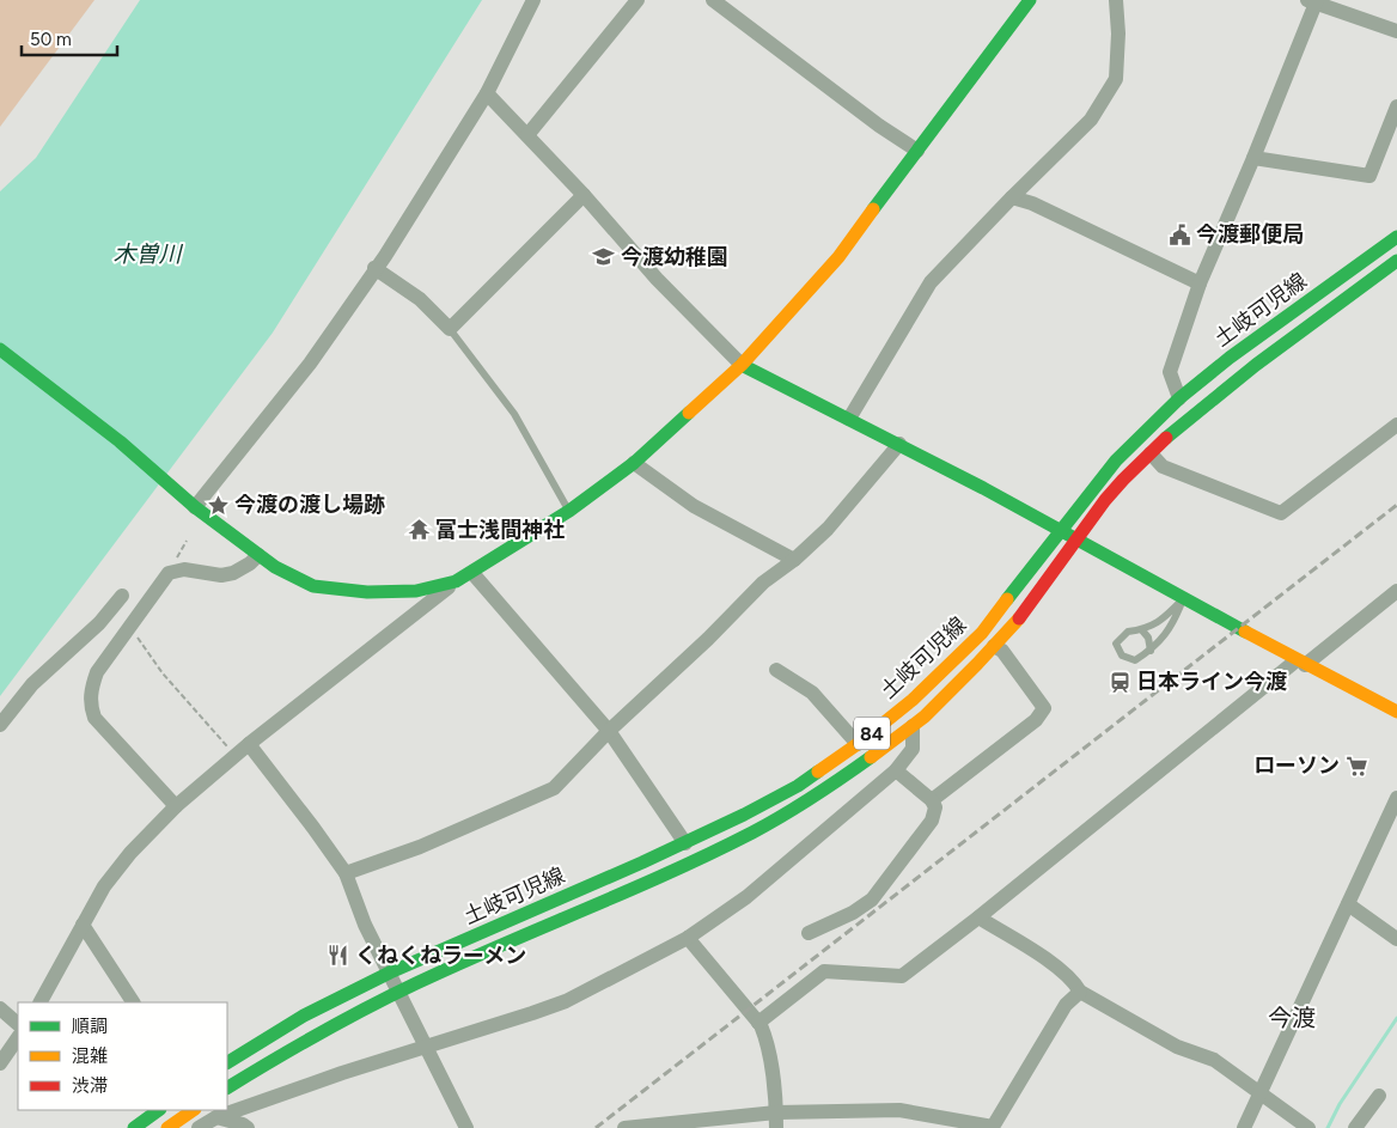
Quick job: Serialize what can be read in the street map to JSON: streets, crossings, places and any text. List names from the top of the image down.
{
  "streets": {
    "main road": ["土岐可児線", "84"]
  },
  "districts": ["今渡"],
  "water": ["木曽川"],
  "places": {
    "public building": ["今渡郵便局"],
    "school or university": ["今渡幼稚園"],
    "place": ["今渡の渡し場跡"],
    "temple": ["富士浅間神社"],
    "station": ["日本ライン今渡"],
    "supermarket": ["ローソン"],
    "restaurant": ["くねくねラーメン"]
  },
  "legend": ["順調", "混雑", "渋滞"],
  "scale_bar": "50 m"
}
